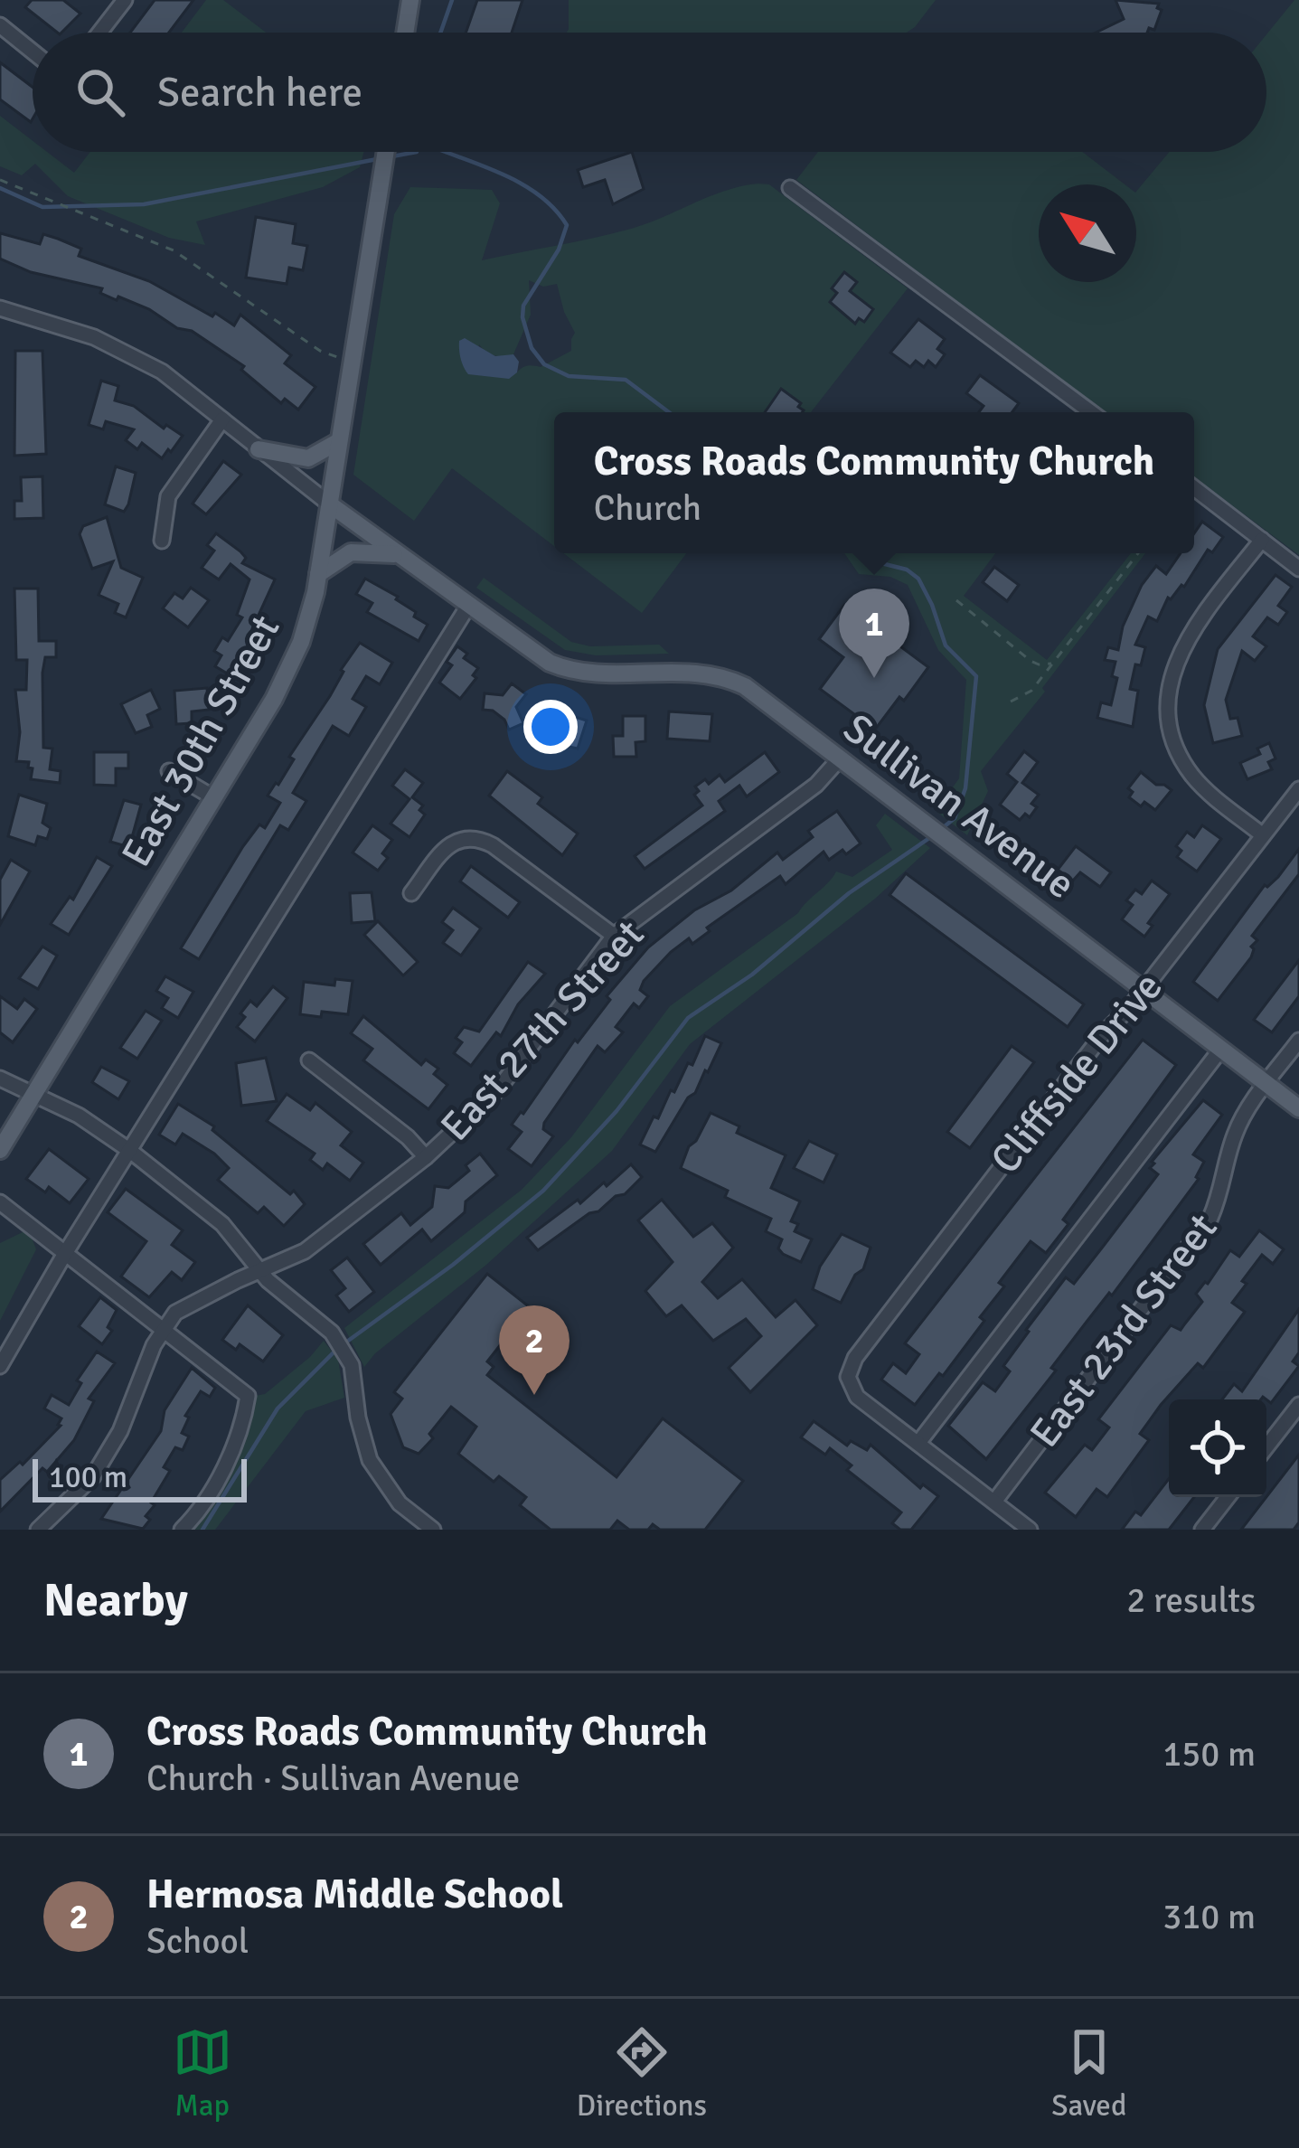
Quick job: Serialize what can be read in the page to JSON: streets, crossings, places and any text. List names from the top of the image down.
{
  "streets": {
    "main road": ["East 30th Street", "Sullivan Avenue"],
    "street": ["East 27th Street", "Cliffside Drive", "East 23rd Street"]
  },
  "crossings": [
    ["East 30th Street", "Sullivan Avenue"],
    ["Sullivan Avenue", "East 27th Street"],
    ["Sullivan Avenue", "Cliffside Drive"],
    ["Sullivan Avenue", "East 23rd Street"]
  ],
  "scale_bar": "100 m",
  "north": "top left",
  "page": {
    "search": "Search here",
    "popup": ["Cross Roads Community Church", "Church"],
    "pins": ["1", "2"],
    "scale": "100 m",
    "heading": ["Nearby", "2 results"],
    "list": [
      {
        "mark": "1",
        "name": "Cross Roads Community Church",
        "note": "Church · Sullivan Avenue",
        "value": "150 m"
      },
      {
        "mark": "2",
        "name": "Hermosa Middle School",
        "note": "School",
        "value": "310 m"
      }
    ],
    "nav": ["Map", "Directions", "Saved"]
  }
}
